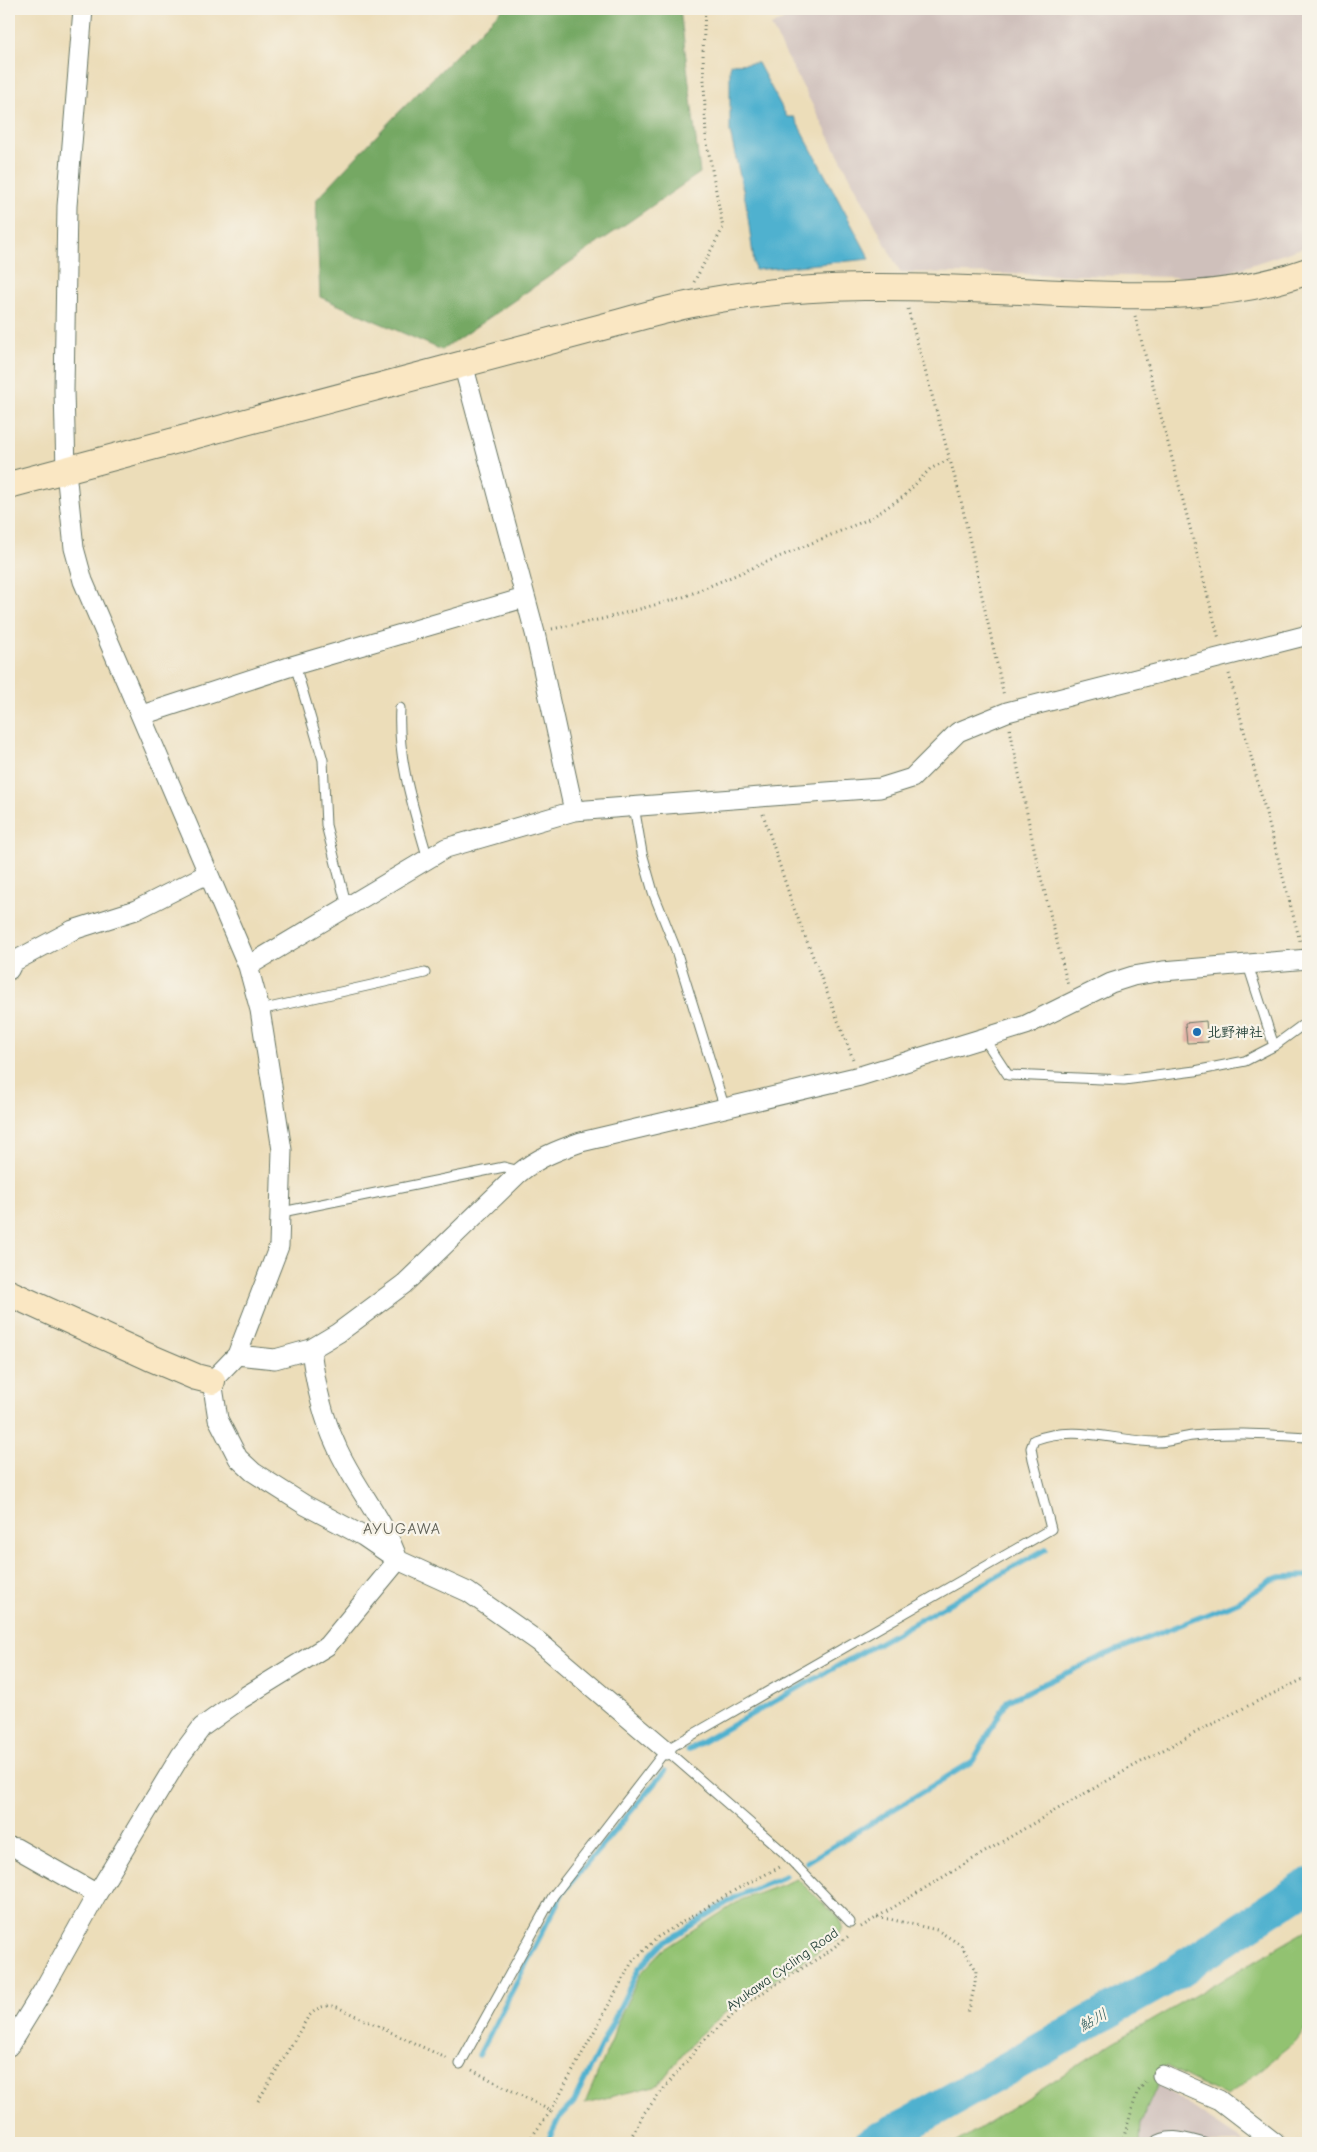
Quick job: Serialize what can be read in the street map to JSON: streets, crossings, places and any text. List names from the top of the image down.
{
  "streets": {
    "path": ["Ayukawa Cycling Road"]
  },
  "districts": ["AYUGAWA"],
  "water": ["鮎川"],
  "places": ["北野神社"]
}
